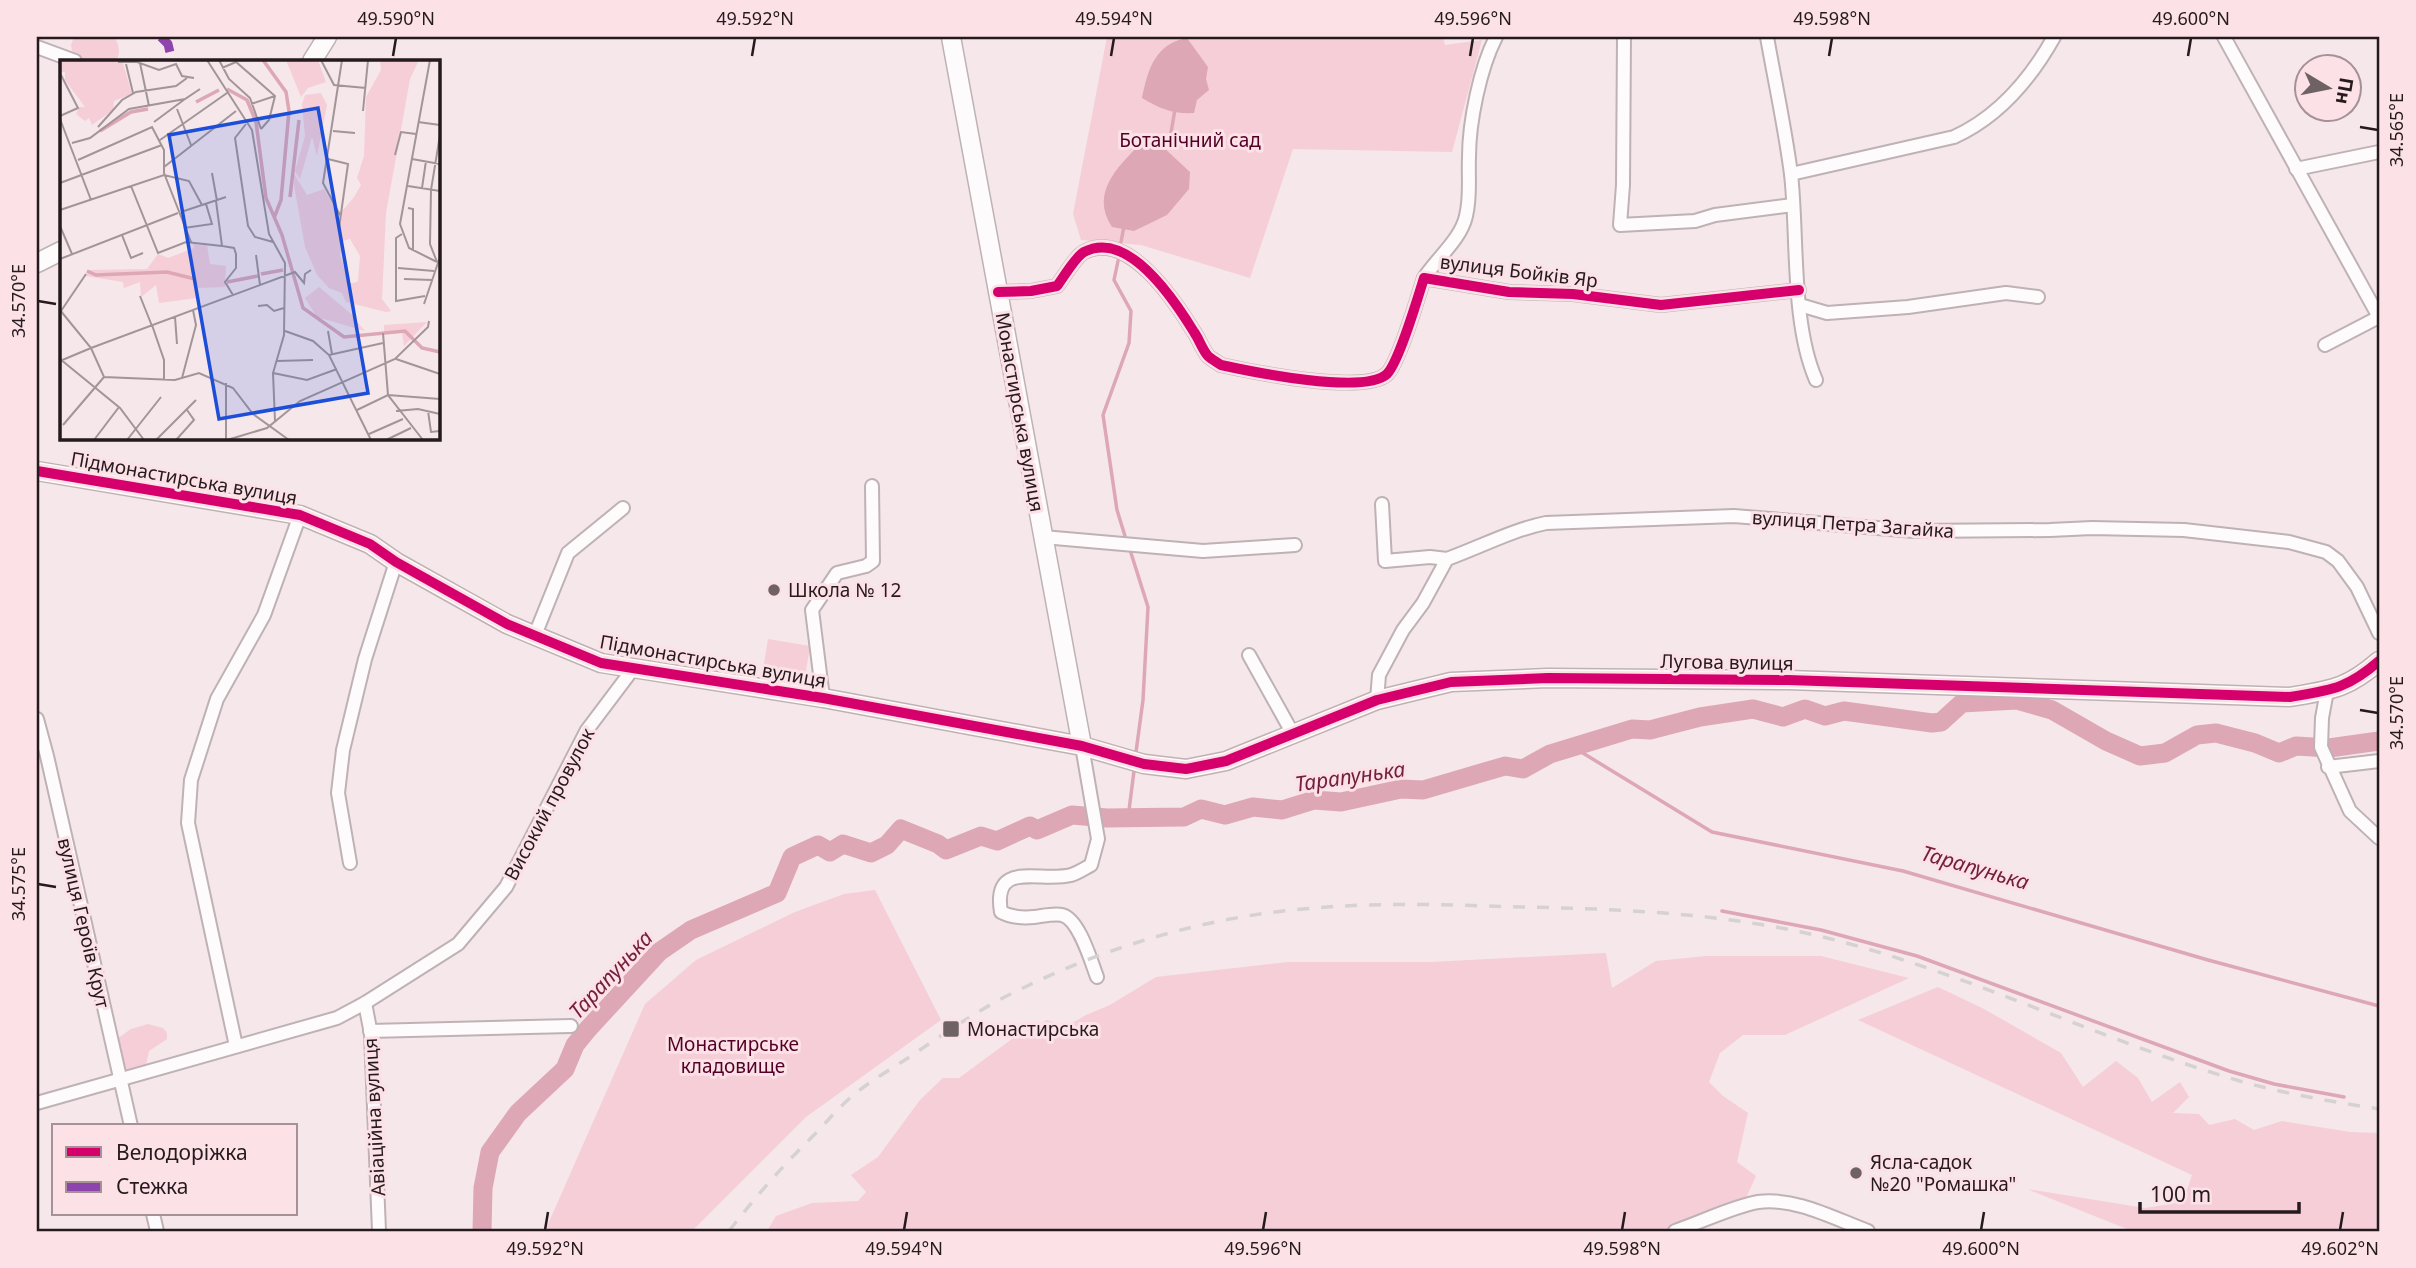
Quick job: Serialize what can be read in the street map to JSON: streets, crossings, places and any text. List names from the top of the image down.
{
  "streets": {
    "street": [
      "вулиця Бойків Яр",
      "Монастирська вулиця",
      "Підмонастирська вулиця",
      "вулиця Петра Загайка",
      "Лугова вулиця",
      "Високий провулок",
      "вулиця Героїв Крут",
      "Авіаційна вулиця"
    ]
  },
  "crossings": [
    ["вулиця Бойків Яр", "Монастирська вулиця"],
    ["Монастирська вулиця", "Підмонастирська вулиця"],
    ["Монастирська вулиця", "Лугова вулиця"],
    ["Підмонастирська вулиця", "Лугова вулиця"],
    ["Підмонастирська вулиця", "Високий провулок"],
    ["Високий провулок", "вулиця Героїв Крут"],
    ["Високий провулок", "Авіаційна вулиця"]
  ],
  "water": ["Тарапунька"],
  "parks": ["Ботанічний сад", "Монастирське кладовище"],
  "places": {
    "other": ["Школа № 12", "Ясла-садок №20 \"Ромашка\""],
    "transit": ["Монастирська"]
  },
  "legend": ["Велодоріжка", "Стежка"],
  "scale_bar": "100 m",
  "north": "right",
  "coordinates": [
    "49.590°N",
    "49.592°N",
    "49.594°N",
    "49.596°N",
    "49.598°N",
    "49.600°N",
    "34.565°E",
    "34.570°E",
    "34.575°E",
    "49.602°N"
  ]
}
